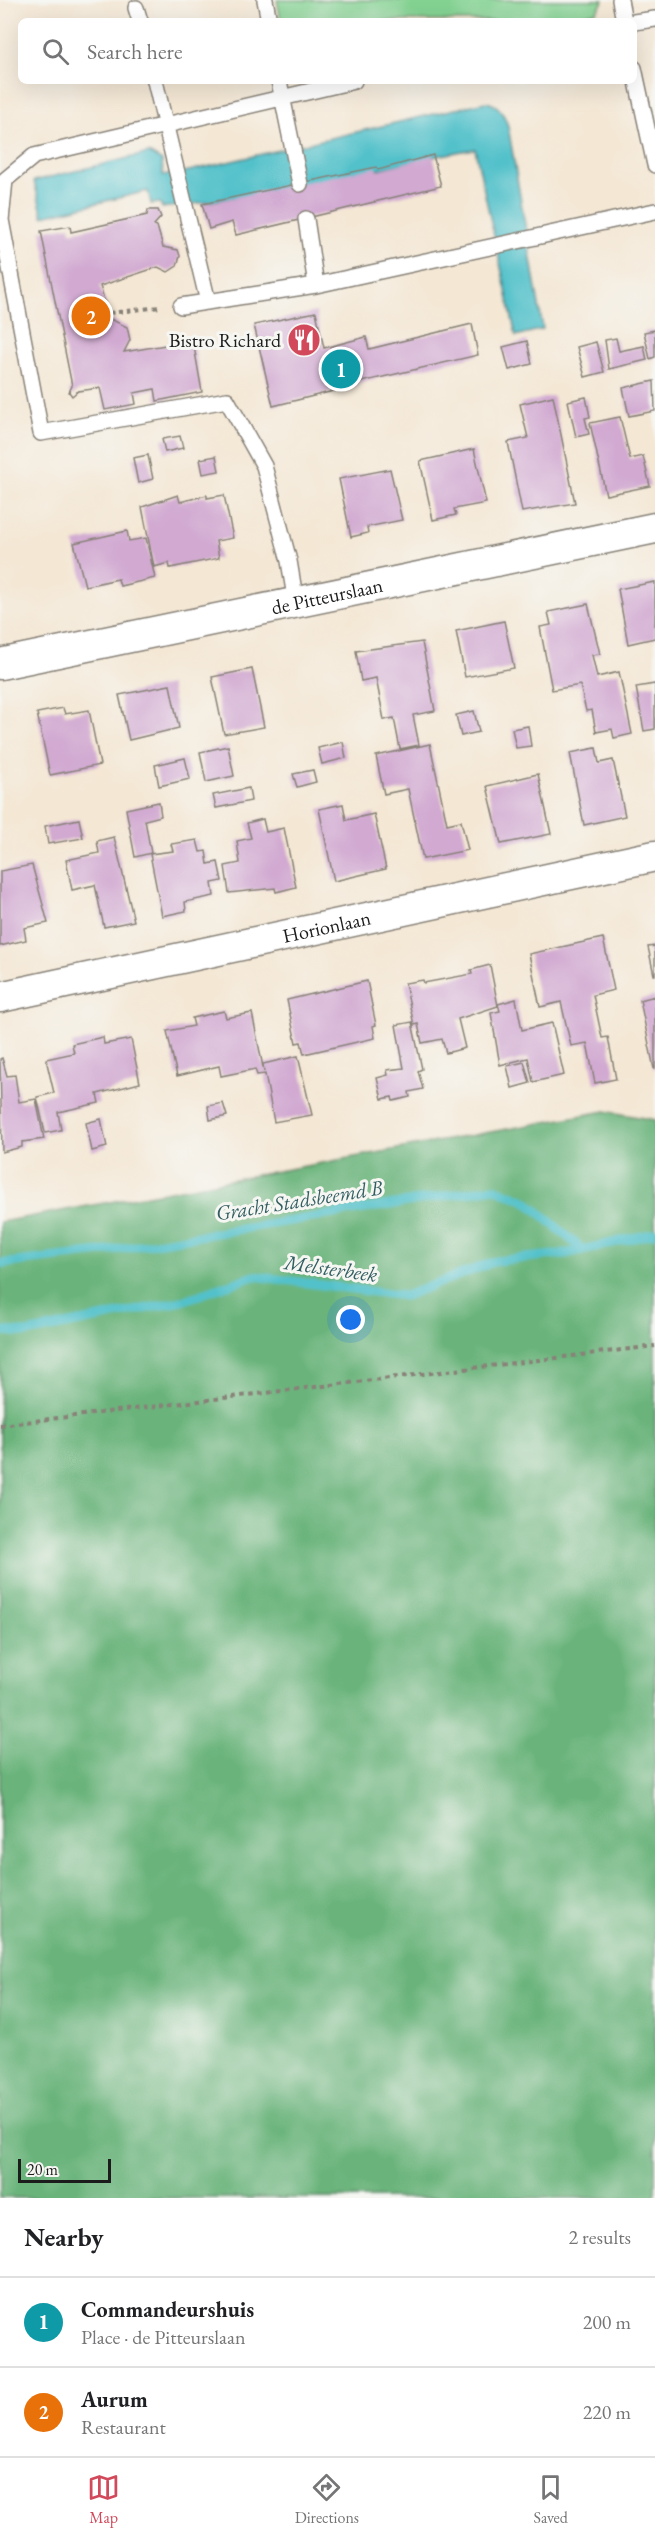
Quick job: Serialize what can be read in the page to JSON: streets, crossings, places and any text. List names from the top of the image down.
{
  "streets": {
    "street": ["de Pitteurslaan", "Horionlaan"]
  },
  "water": ["Gracht Stadsbeemd B", "Melsterbeek"],
  "places": {
    "restaurant": ["Bistro Richard"]
  },
  "scale_bar": "20 m",
  "page": {
    "search": "Search here",
    "pins": ["2", "1"],
    "scale": "20 m",
    "heading": ["Nearby", "2 results"],
    "list": [
      {
        "mark": "1",
        "name": "Commandeurshuis",
        "note": "Place · de Pitteurslaan",
        "value": "200 m"
      },
      {
        "mark": "2",
        "name": "Aurum",
        "note": "Restaurant",
        "value": "220 m"
      }
    ],
    "nav": ["Map", "Directions", "Saved"]
  }
}
